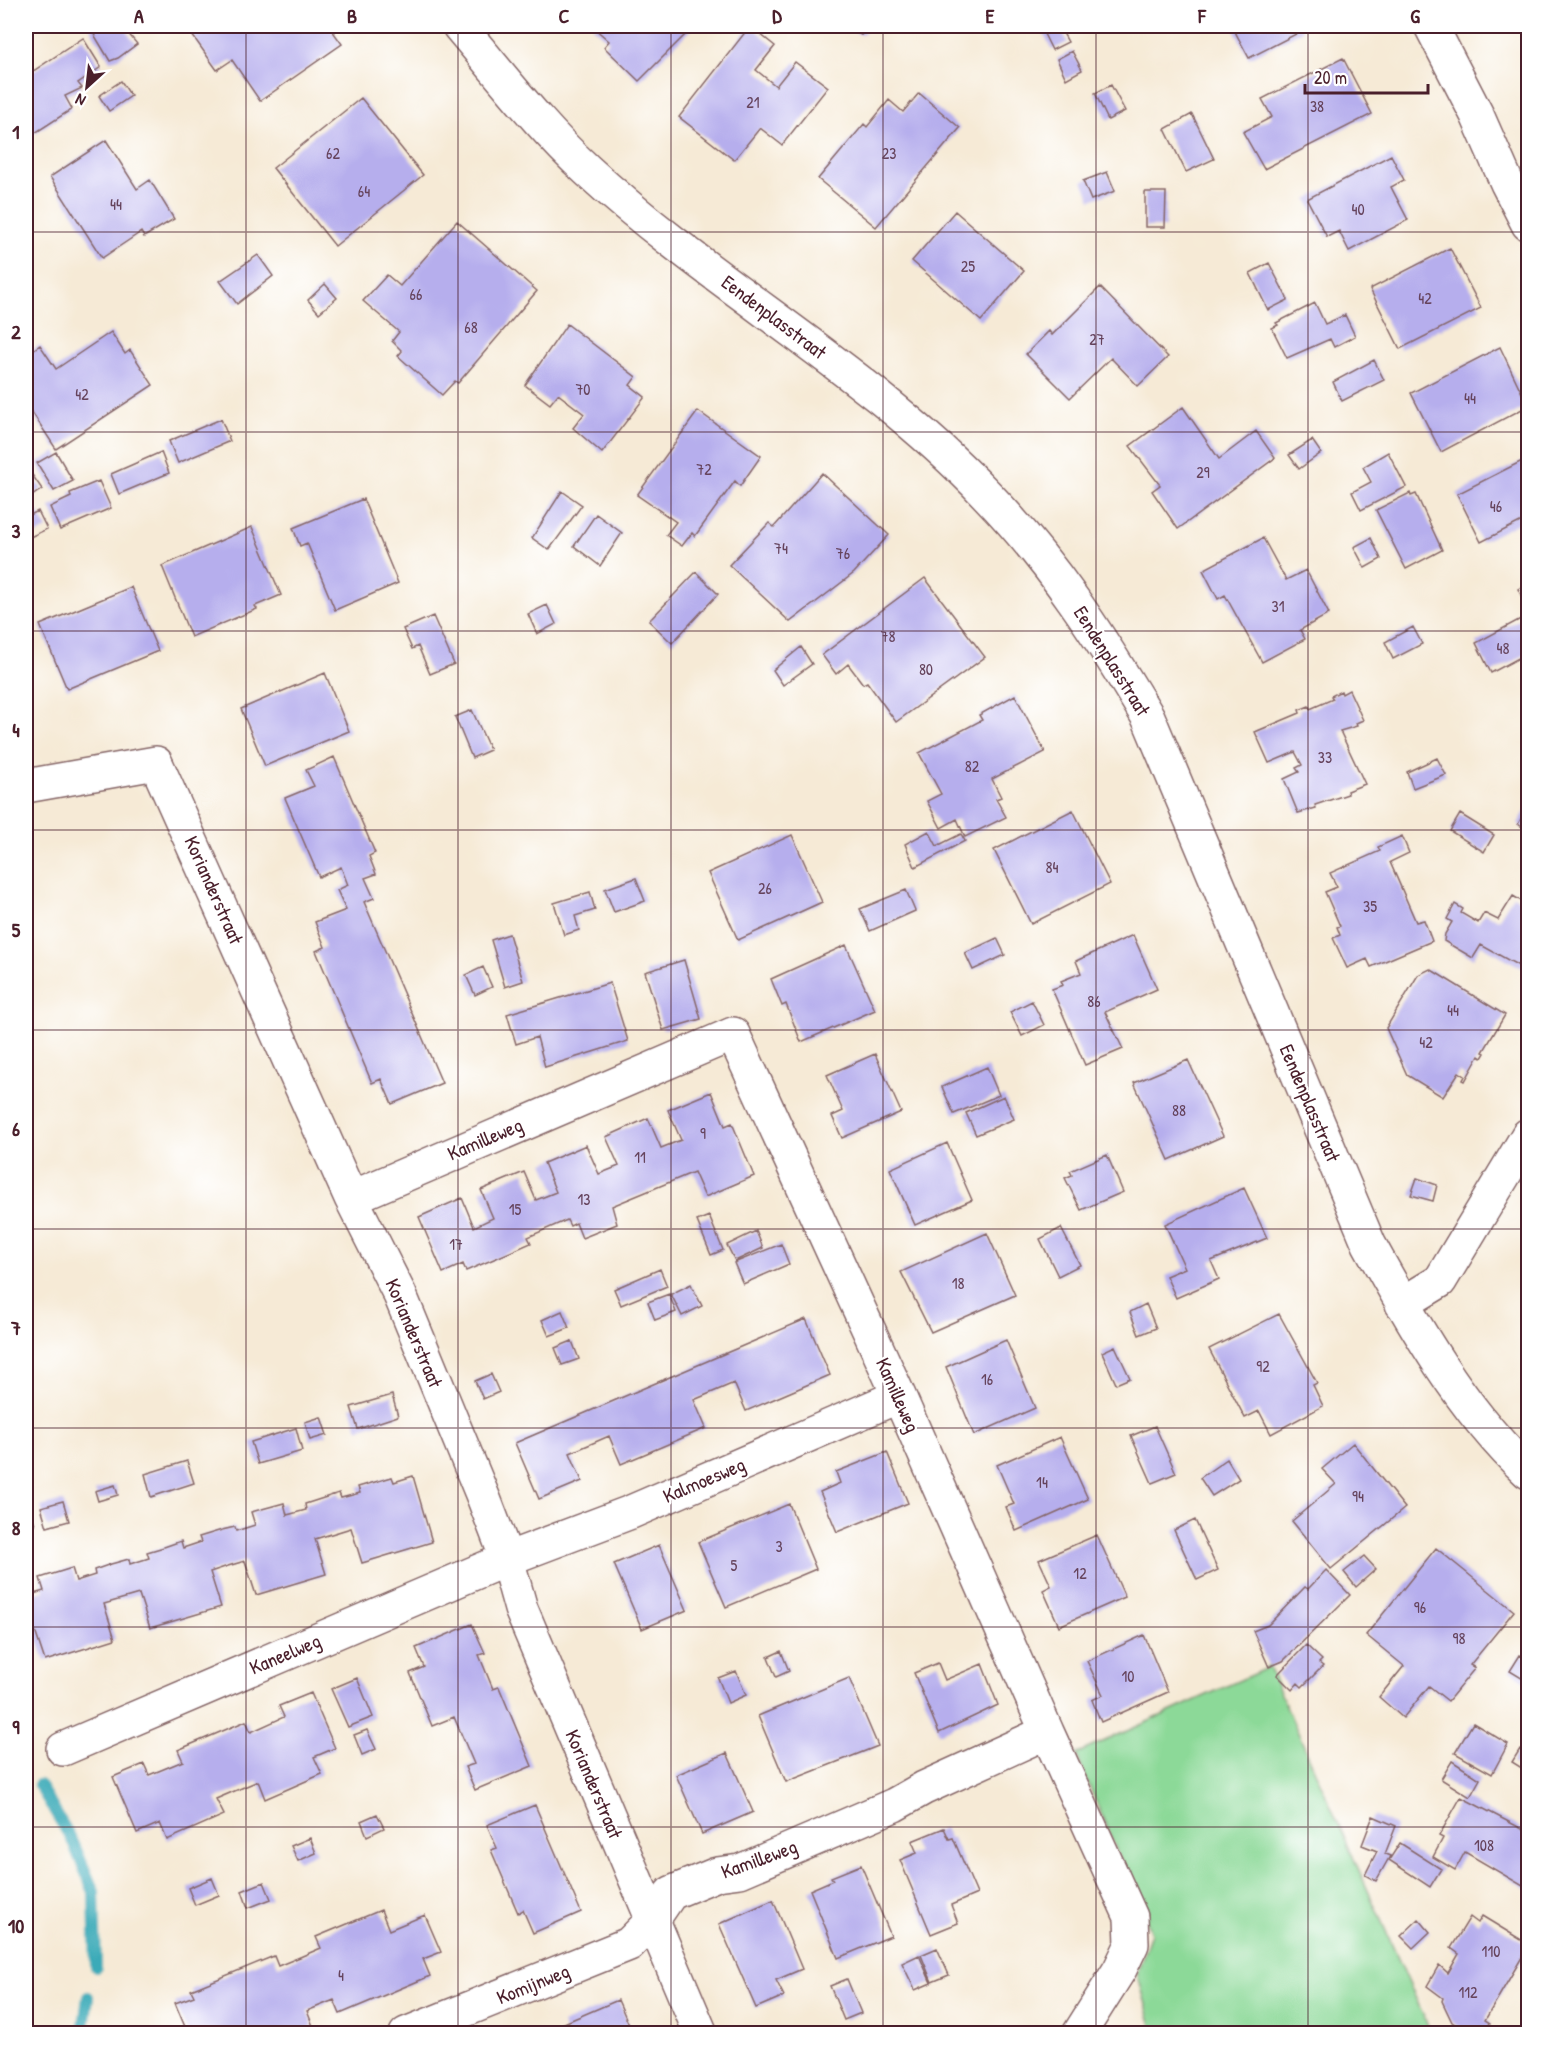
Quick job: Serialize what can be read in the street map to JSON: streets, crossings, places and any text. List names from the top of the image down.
{
  "streets": {
    "street": [
      "Eendenplasstraat",
      "Korianderstraat",
      "Kamilleweg",
      "Kalmoesweg",
      "Kaneelweg",
      "Komijnweg"
    ]
  },
  "crossings": [
    ["Korianderstraat", "Kamilleweg"],
    ["Korianderstraat", "Kalmoesweg"],
    ["Korianderstraat", "Kaneelweg"],
    ["Korianderstraat", "Komijnweg"],
    ["Kamilleweg", "Kalmoesweg"],
    ["Kamilleweg", "Komijnweg"],
    ["Kalmoesweg", "Kaneelweg"]
  ],
  "house_numbers": [
    "21",
    "38",
    "62",
    "23",
    "64",
    "44",
    "40",
    "25",
    "66",
    "42",
    "68",
    "27",
    "70",
    "42",
    "44",
    "72",
    "29",
    "46",
    "74",
    "76",
    "31",
    "78",
    "48",
    "80",
    "33",
    "82",
    "84",
    "26",
    "35",
    "86",
    "44",
    "42",
    "88",
    "9",
    "11",
    "13",
    "15",
    "17",
    "18",
    "92",
    "16",
    "14",
    "94",
    "3",
    "5",
    "12",
    "96",
    "98",
    "10",
    "108",
    "110",
    "4",
    "112"
  ],
  "scale_bar": "20 m",
  "north": "bottom left",
  "grid": {
    "columns": [
      "A",
      "B",
      "C",
      "D",
      "E",
      "F",
      "G"
    ],
    "rows": [
      "1",
      "2",
      "3",
      "4",
      "5",
      "6",
      "7",
      "8",
      "9",
      "10"
    ]
  }
}
